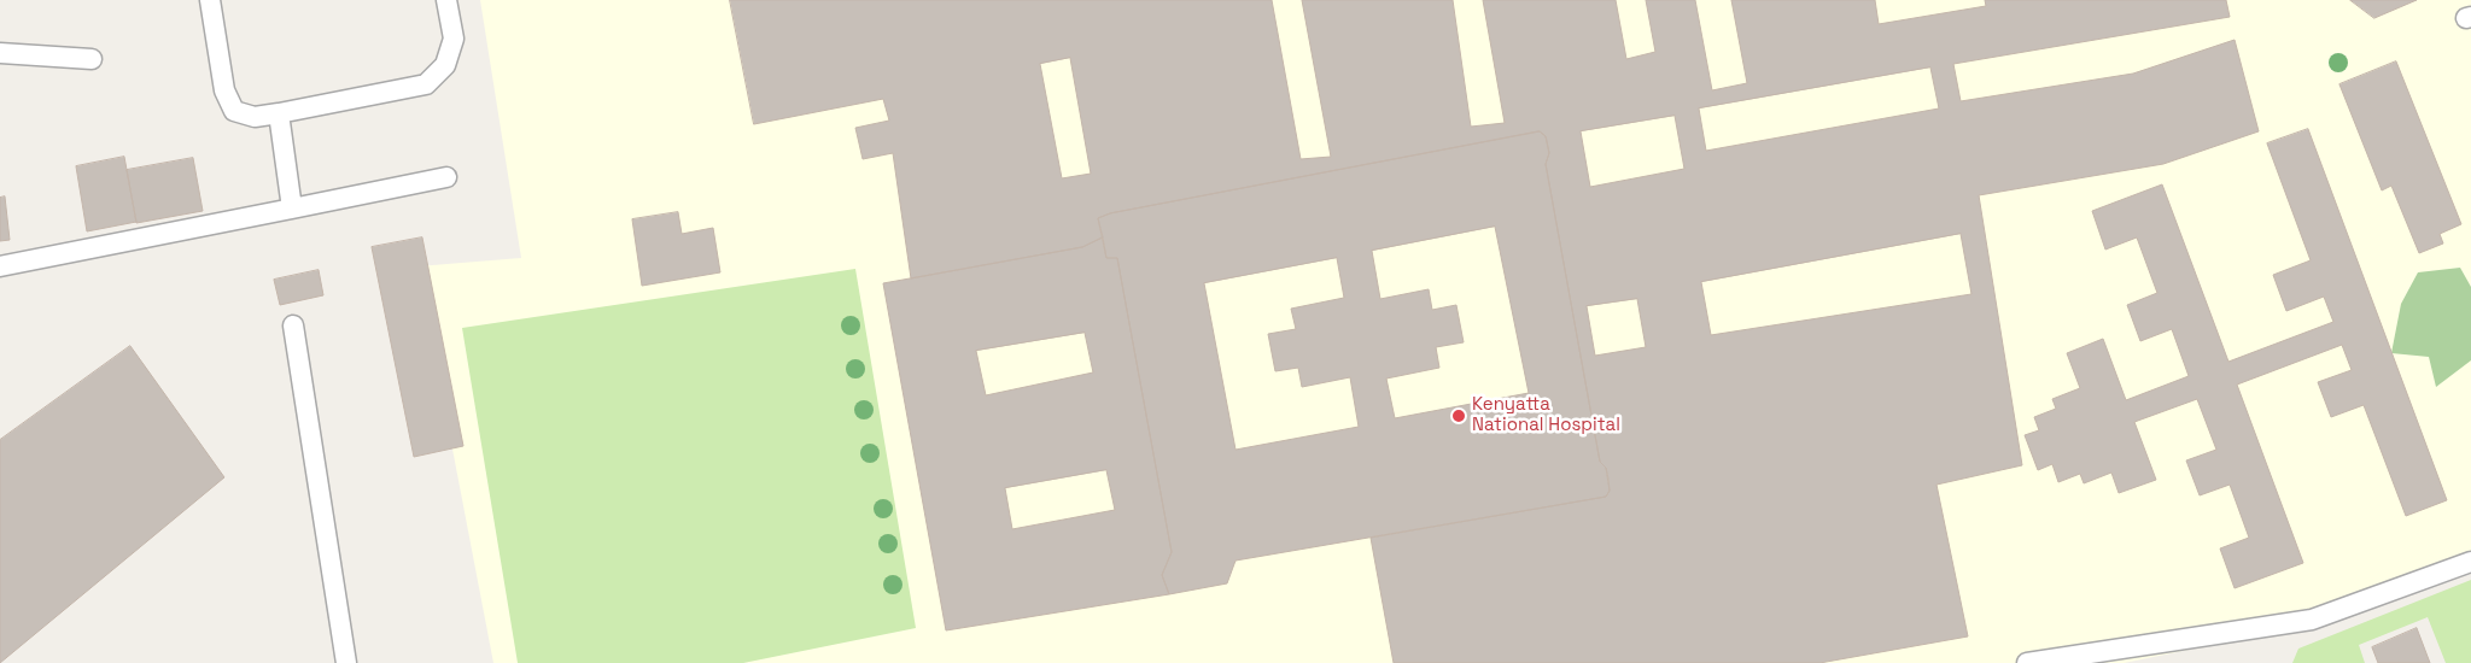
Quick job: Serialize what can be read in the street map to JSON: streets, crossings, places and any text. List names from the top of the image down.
{
  "places": ["Kenyatta National Hospital"]
}
